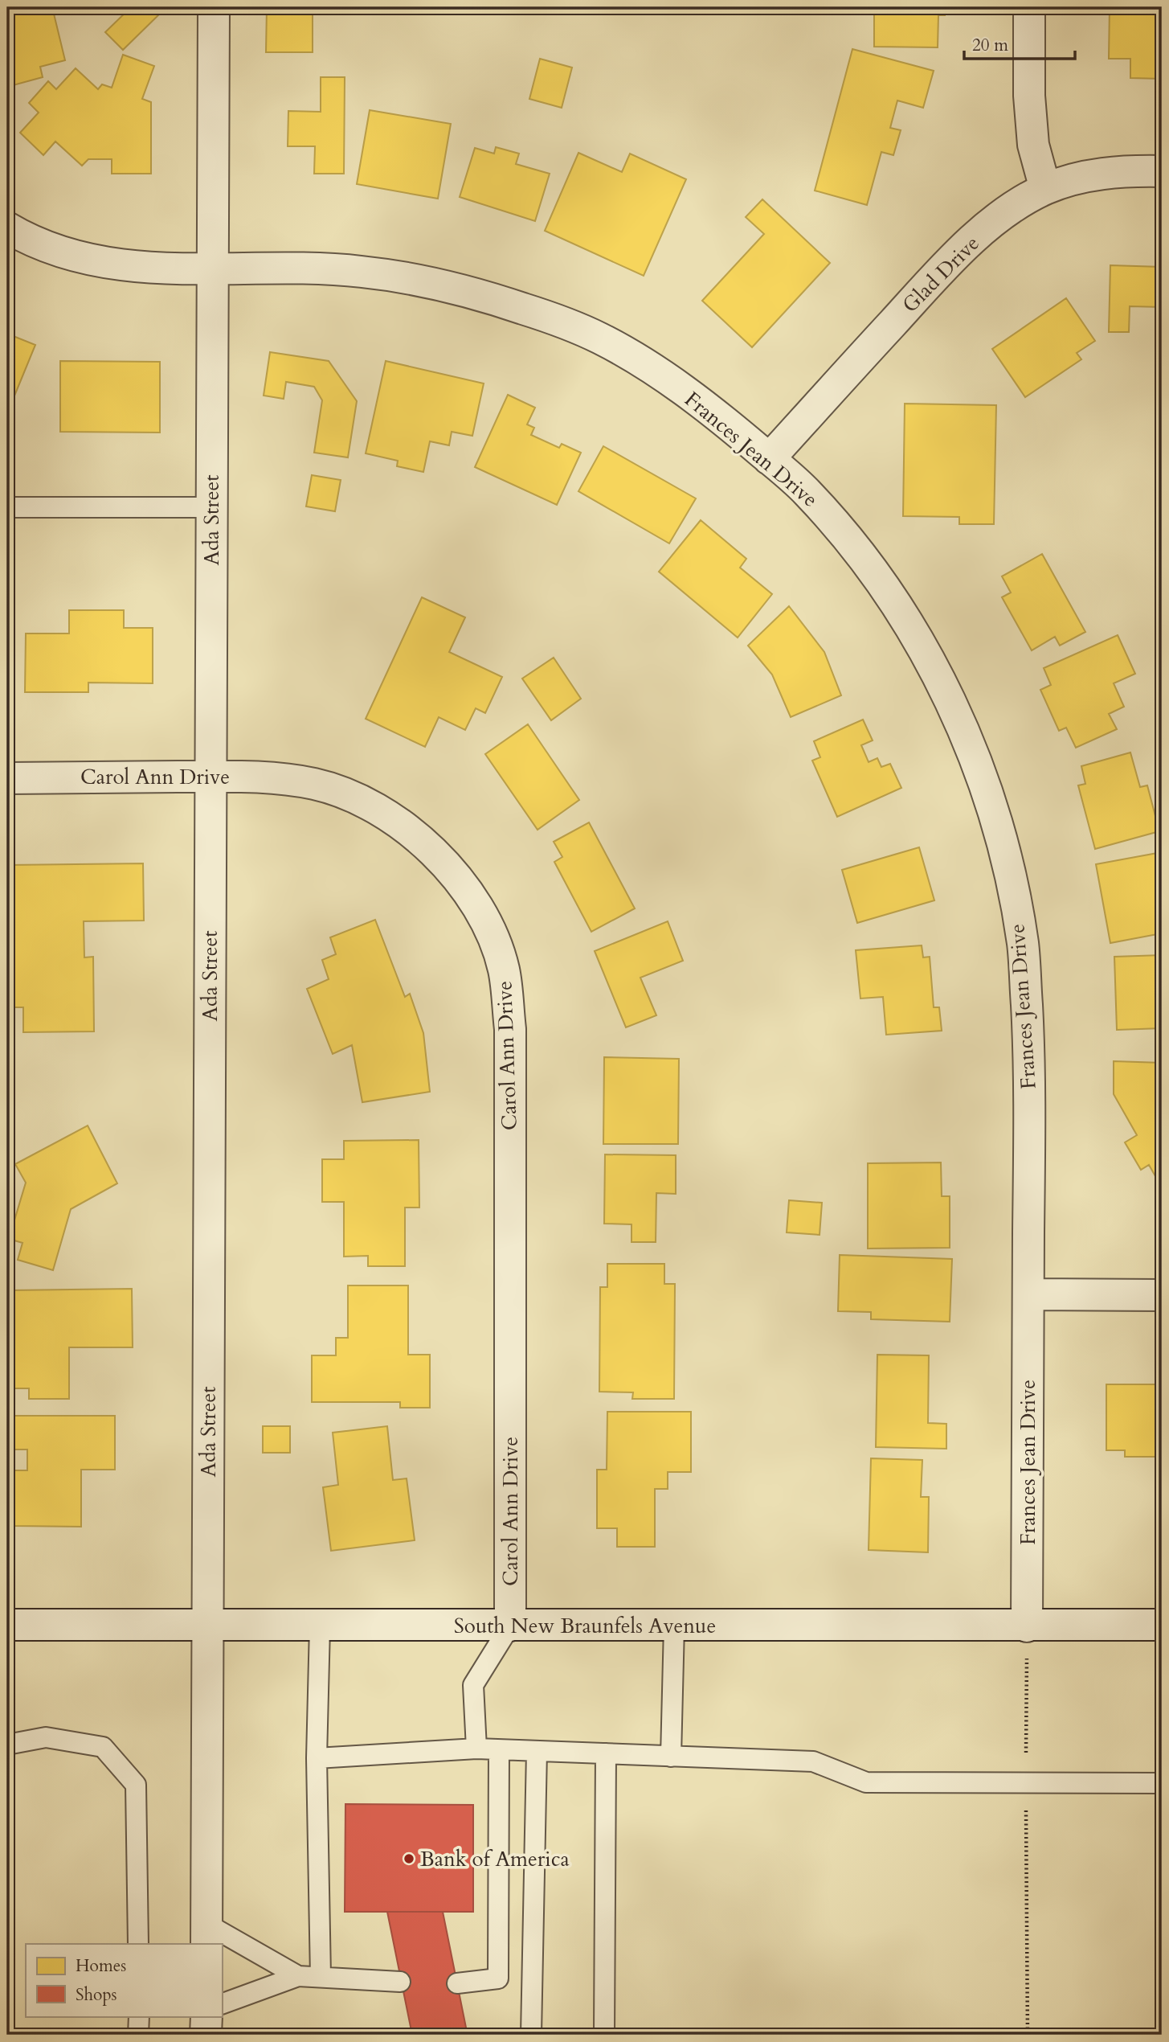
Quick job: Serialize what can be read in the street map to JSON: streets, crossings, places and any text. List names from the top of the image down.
{
  "streets": {
    "street": [
      "Glad Drive",
      "Frances Jean Drive",
      "Ada Street",
      "Carol Ann Drive",
      "South New Braunfels Avenue"
    ]
  },
  "crossings": [
    ["Glad Drive", "Frances Jean Drive"],
    ["Frances Jean Drive", "Ada Street"],
    ["Frances Jean Drive", "South New Braunfels Avenue"],
    ["Ada Street", "Carol Ann Drive"],
    ["Ada Street", "South New Braunfels Avenue"],
    ["Carol Ann Drive", "South New Braunfels Avenue"]
  ],
  "places": ["Bank of America"],
  "legend": ["Homes", "Shops"],
  "scale_bar": "20 m"
}
